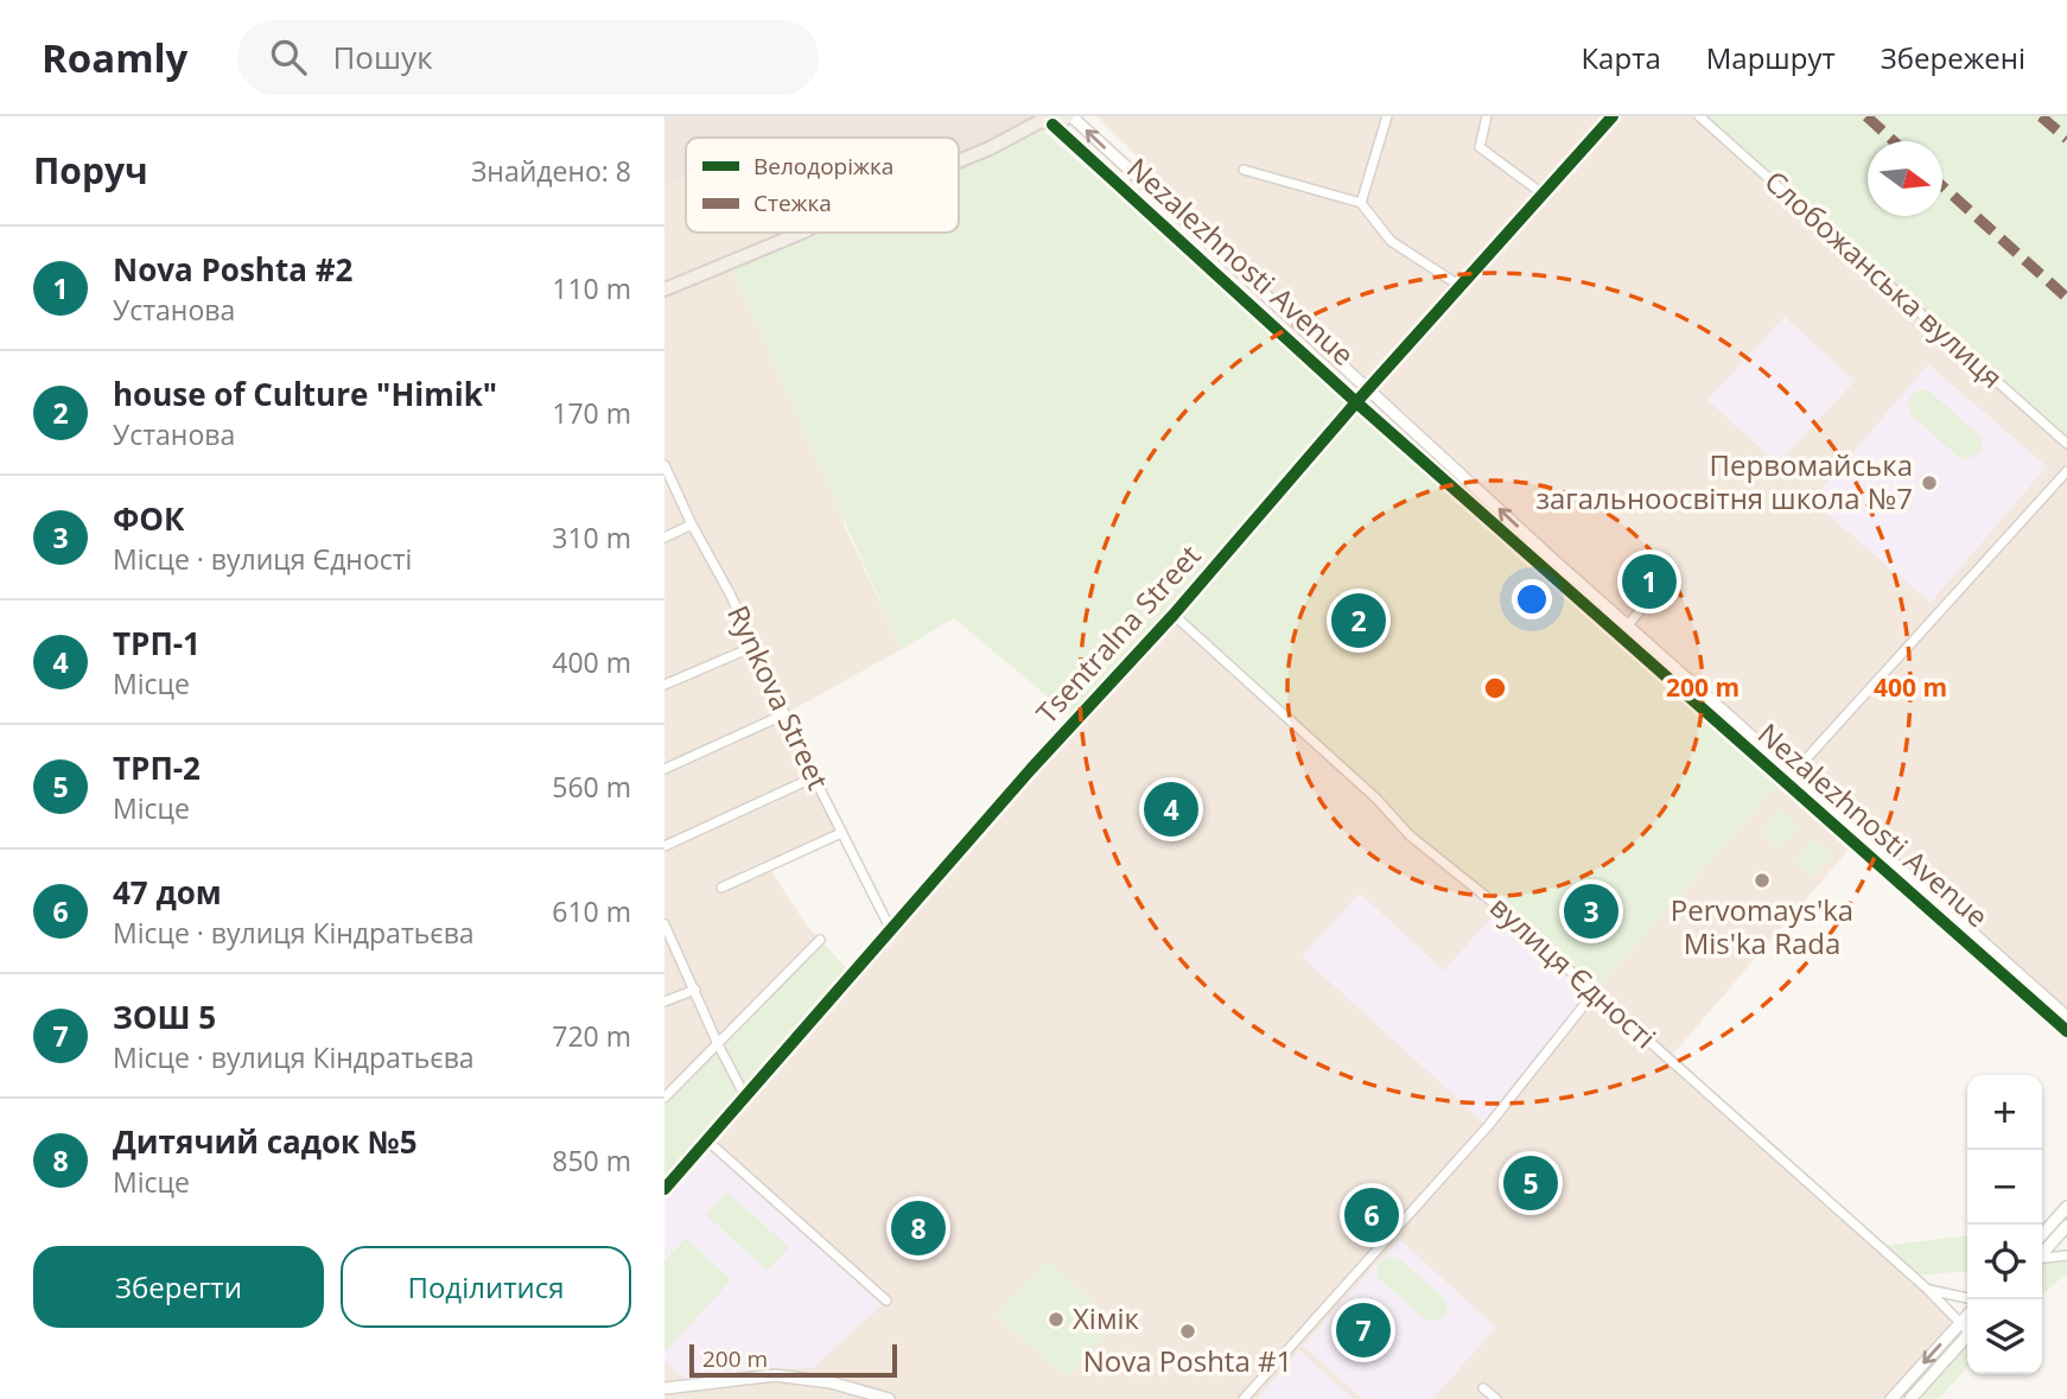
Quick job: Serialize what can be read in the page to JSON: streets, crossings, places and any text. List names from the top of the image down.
{
  "streets": {
    "street": [
      "Nezalezhnosti Avenue",
      "Слобожанська вулиця",
      "Tsentralna Street",
      "Rynkova Street",
      "вулиця Єдності"
    ]
  },
  "crossings": [
    ["Nezalezhnosti Avenue", "Tsentralna Street"],
    ["Tsentralna Street", "Rynkova Street"],
    ["Tsentralna Street", "вулиця Єдності"]
  ],
  "places": [
    "Первомайська загальноосвітня школа №7",
    "Pervomays'ka Mis'ka Rada",
    "Хімік",
    "Nova Poshta #1"
  ],
  "legend": ["Велодоріжка", "Стежка"],
  "scale_bar": "200 m",
  "north": "right",
  "page": {
    "header": "Roamly",
    "search": "Пошук",
    "nav": ["Карта", "Маршрут", "Збережені"],
    "heading": ["Поруч", "Знайдено: 8"],
    "list": [
      {
        "mark": "1",
        "name": "Nova Poshta #2",
        "note": "Установа",
        "value": "110 m"
      },
      {
        "mark": "2",
        "name": "house of Culture \"Himik\"",
        "note": "Установа",
        "value": "170 m"
      },
      {
        "mark": "3",
        "name": "ФОК",
        "note": "Місце · вулиця Єдності",
        "value": "310 m"
      },
      {
        "mark": "4",
        "name": "ТРП-1",
        "note": "Місце",
        "value": "400 m"
      },
      {
        "mark": "5",
        "name": "ТРП-2",
        "note": "Місце",
        "value": "560 m"
      },
      {
        "mark": "6",
        "name": "47 дом",
        "note": "Місце · вулиця Кіндратьєва",
        "value": "610 m"
      },
      {
        "mark": "7",
        "name": "ЗОШ 5",
        "note": "Місце · вулиця Кіндратьєва",
        "value": "720 m"
      },
      {
        "mark": "8",
        "name": "Дитячий садок №5",
        "note": "Місце",
        "value": "850 m"
      }
    ],
    "pins": [
      "1",
      "2",
      "4",
      "3",
      "5",
      "6",
      "8",
      "7"
    ],
    "map_buttons": ["+", "−"],
    "buttons": ["Зберегти", "Поділитися"],
    "scale": "200 m"
  },
  "rings": ["200 m", "400 m"]
}
